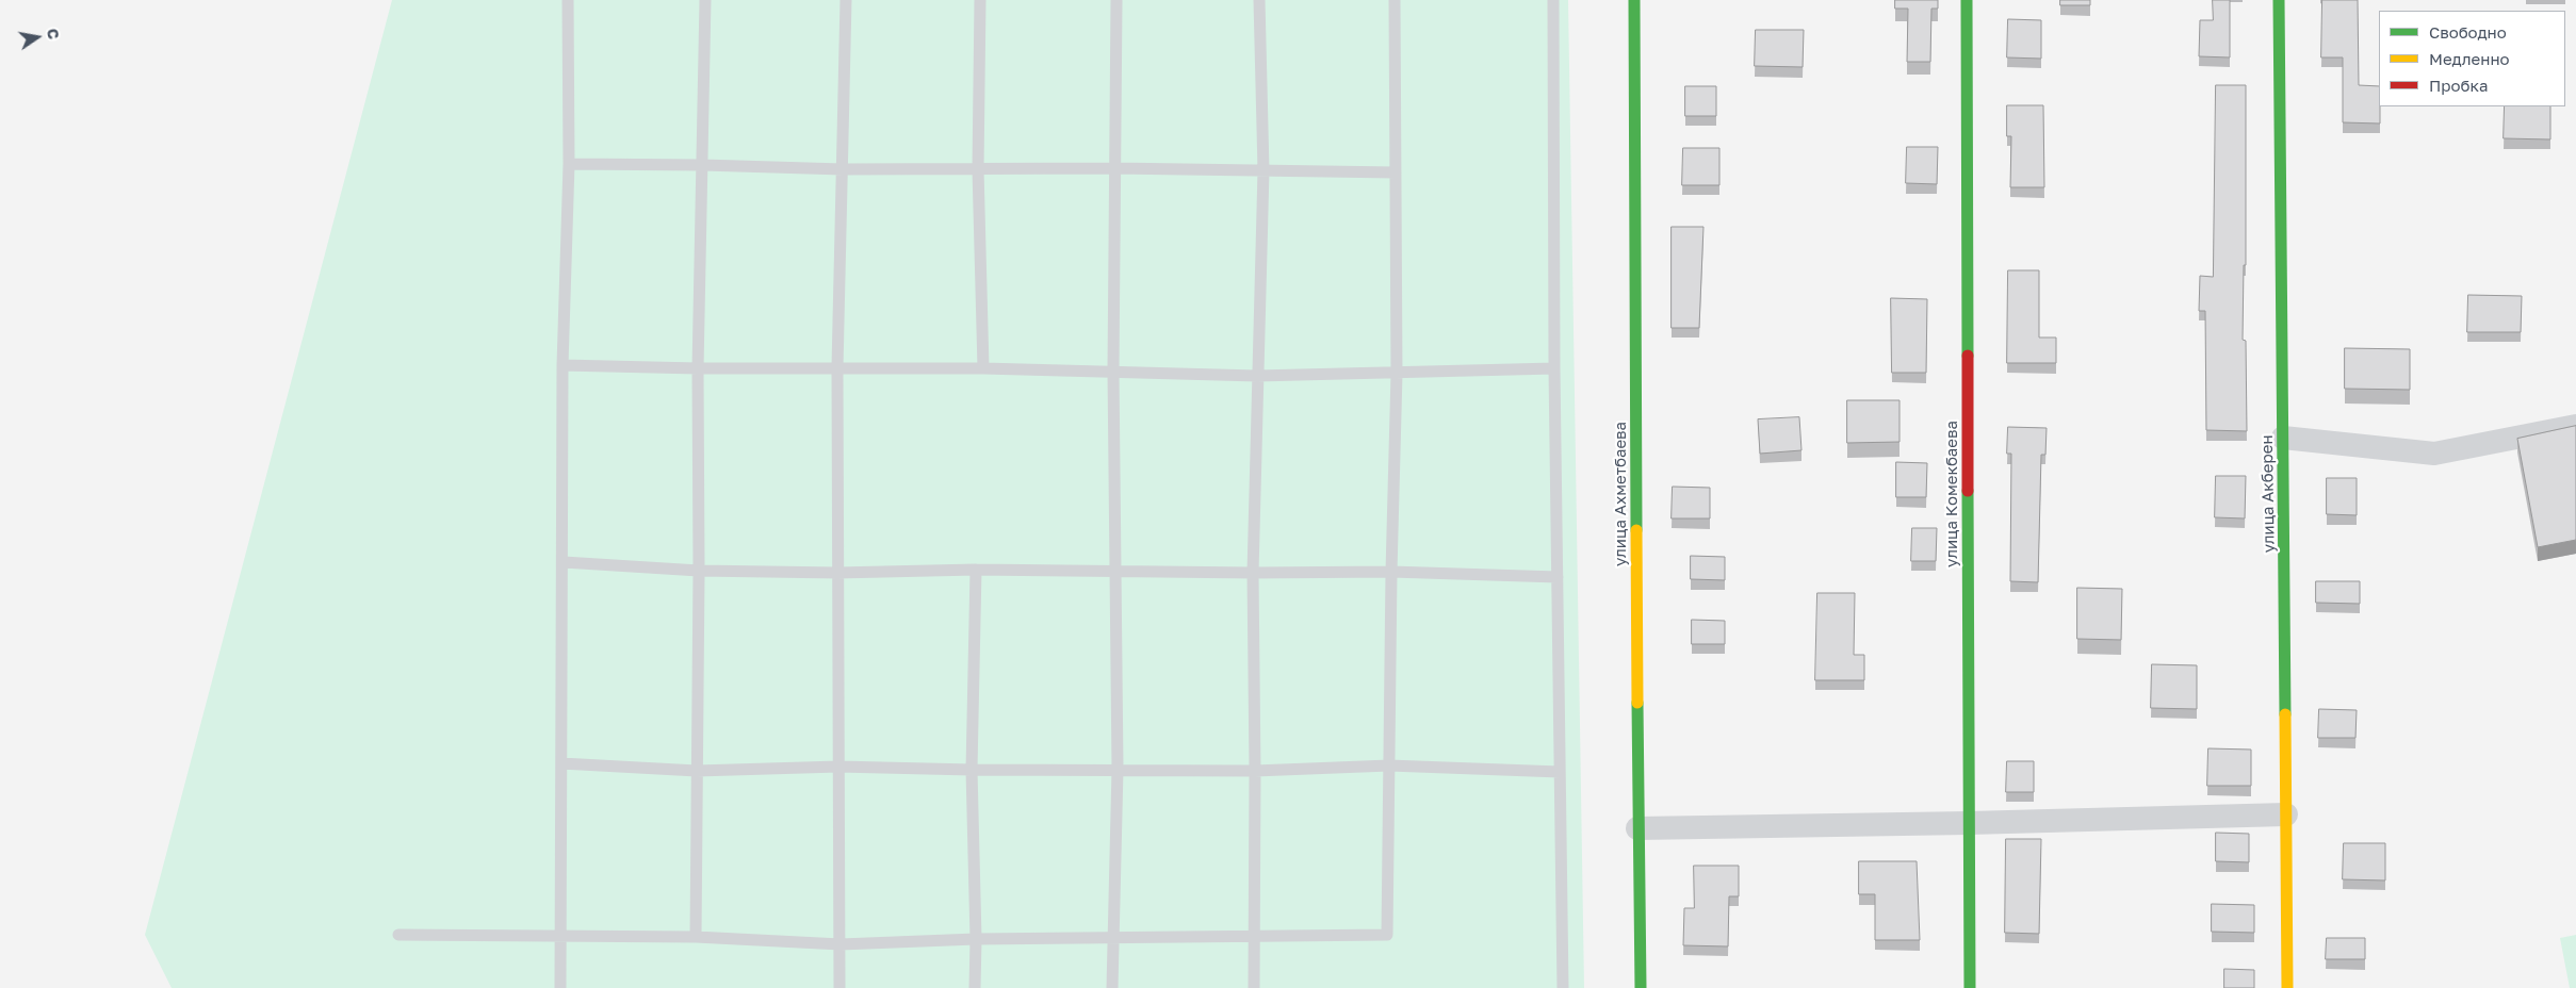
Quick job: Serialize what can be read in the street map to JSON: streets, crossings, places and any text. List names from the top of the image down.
{
  "streets": {
    "street": ["улица Ахметбаева", "улица Комекбаева", "улица Акберен"]
  },
  "legend": ["Свободно", "Медленно", "Пробка"],
  "north": "right"
}
